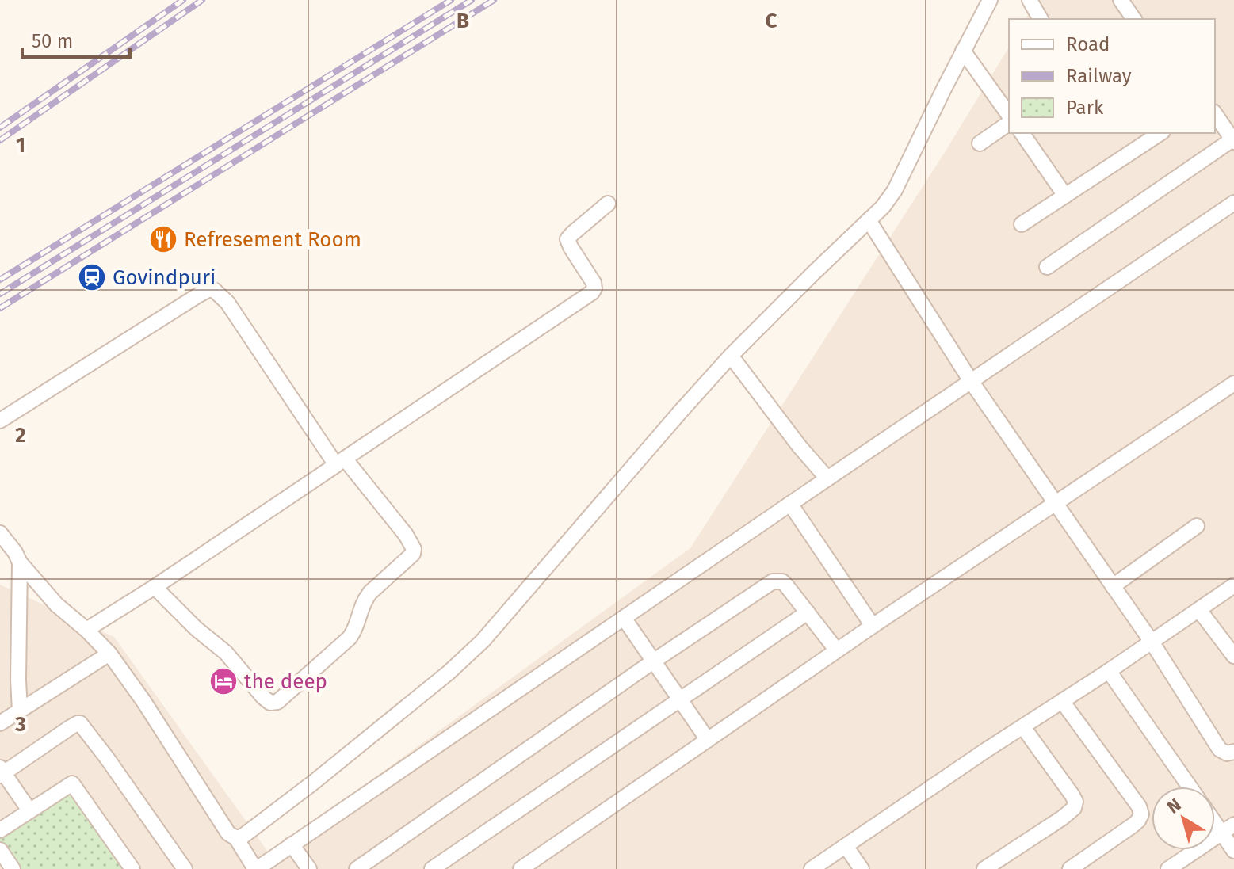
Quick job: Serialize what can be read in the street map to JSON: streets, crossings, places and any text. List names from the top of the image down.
{
  "places": {
    "restaurant": ["Refresement Room"],
    "station": ["Govindpuri"],
    "hotel": ["the deep"]
  },
  "legend": ["Road", "Railway", "Park"],
  "scale_bar": "50 m",
  "north": "top left",
  "grid": {
    "columns": ["B", "C"],
    "rows": ["1", "2", "3"]
  }
}
